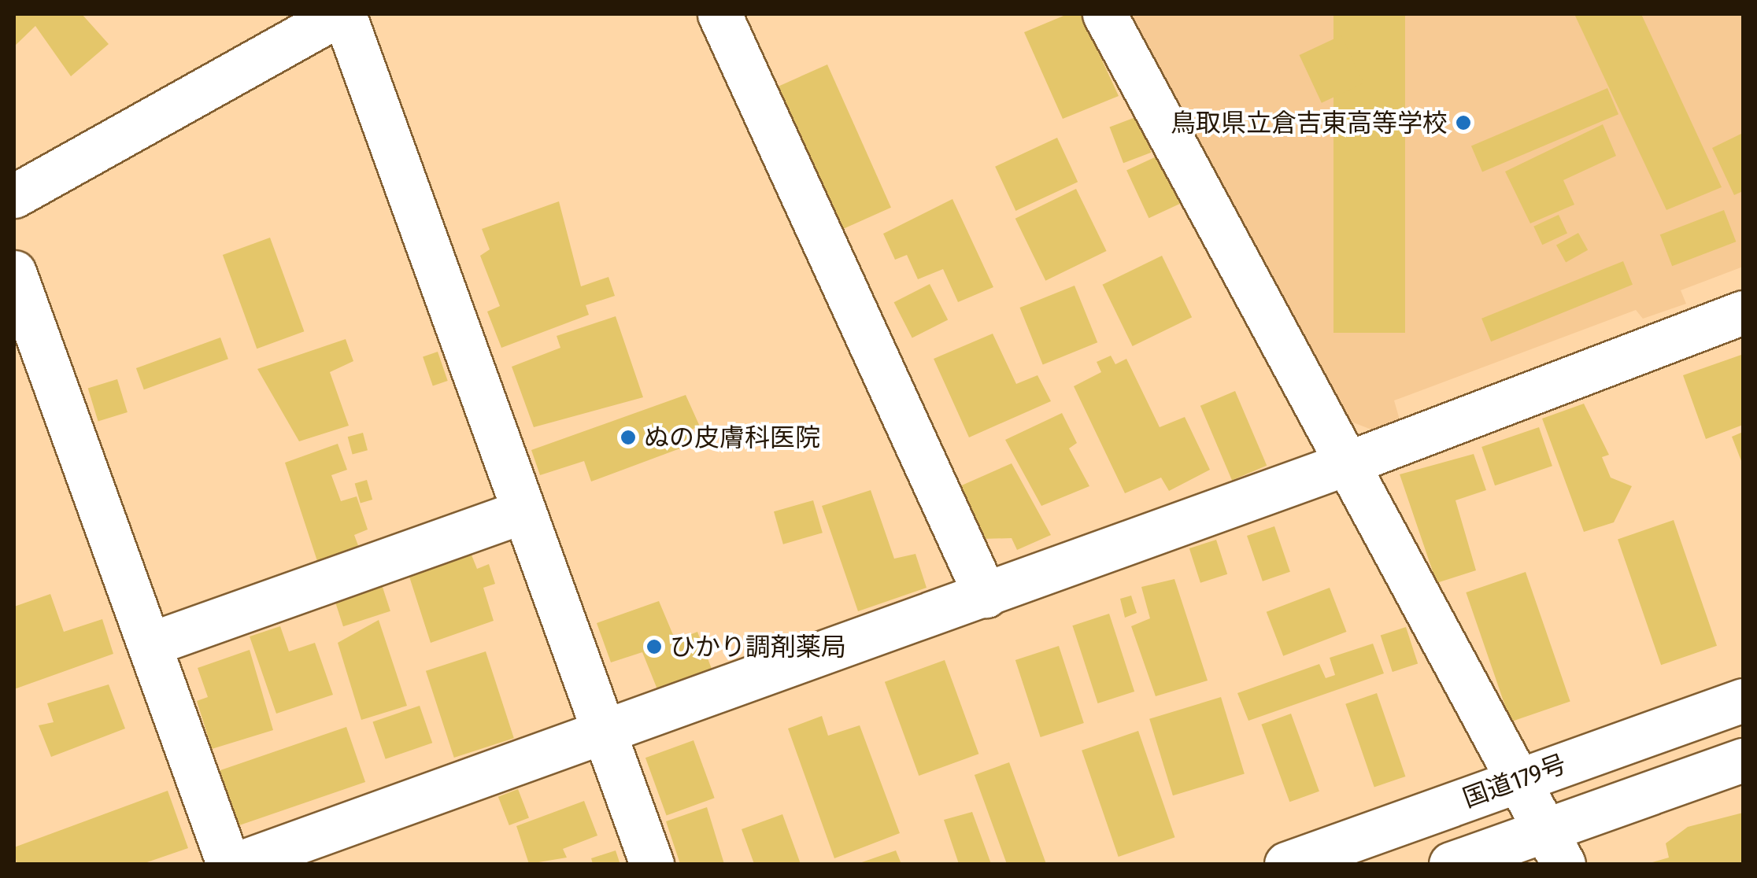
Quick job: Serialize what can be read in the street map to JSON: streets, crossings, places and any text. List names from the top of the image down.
{
  "streets": {
    "main road": ["国道179号"]
  },
  "places": ["鳥取県立倉吉東高等学校", "ぬの皮膚科医院", "ひかり調剤薬局"]
}
